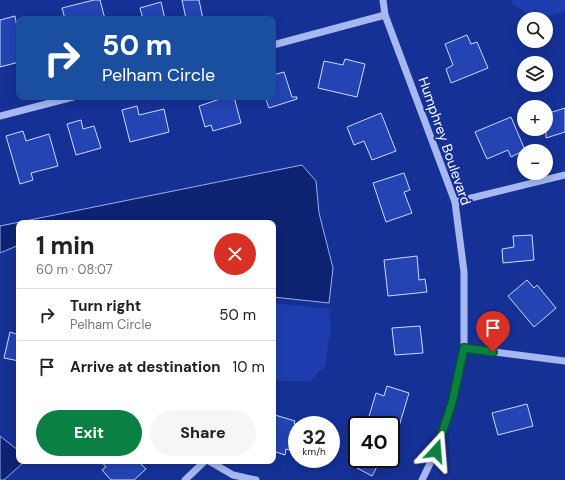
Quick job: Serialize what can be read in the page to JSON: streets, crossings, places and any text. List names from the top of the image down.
{
  "streets": {
    "street": ["Humphrey Boulevard"]
  },
  "page": {
    "map_buttons": ["+", "−"],
    "turn": ["50 m", "Pelham Circle"],
    "heading": ["1 min", "60 m · 08:07"],
    "list": [
      {
        "name": "Turn right",
        "note": "Pelham Circle",
        "value": "50 m"
      },
      {
        "name": "Arrive at destination",
        "value": "10 m"
      }
    ],
    "buttons": ["Exit", "Share"],
    "speed": "32 km/h",
    "limit": "40"
  }
}
